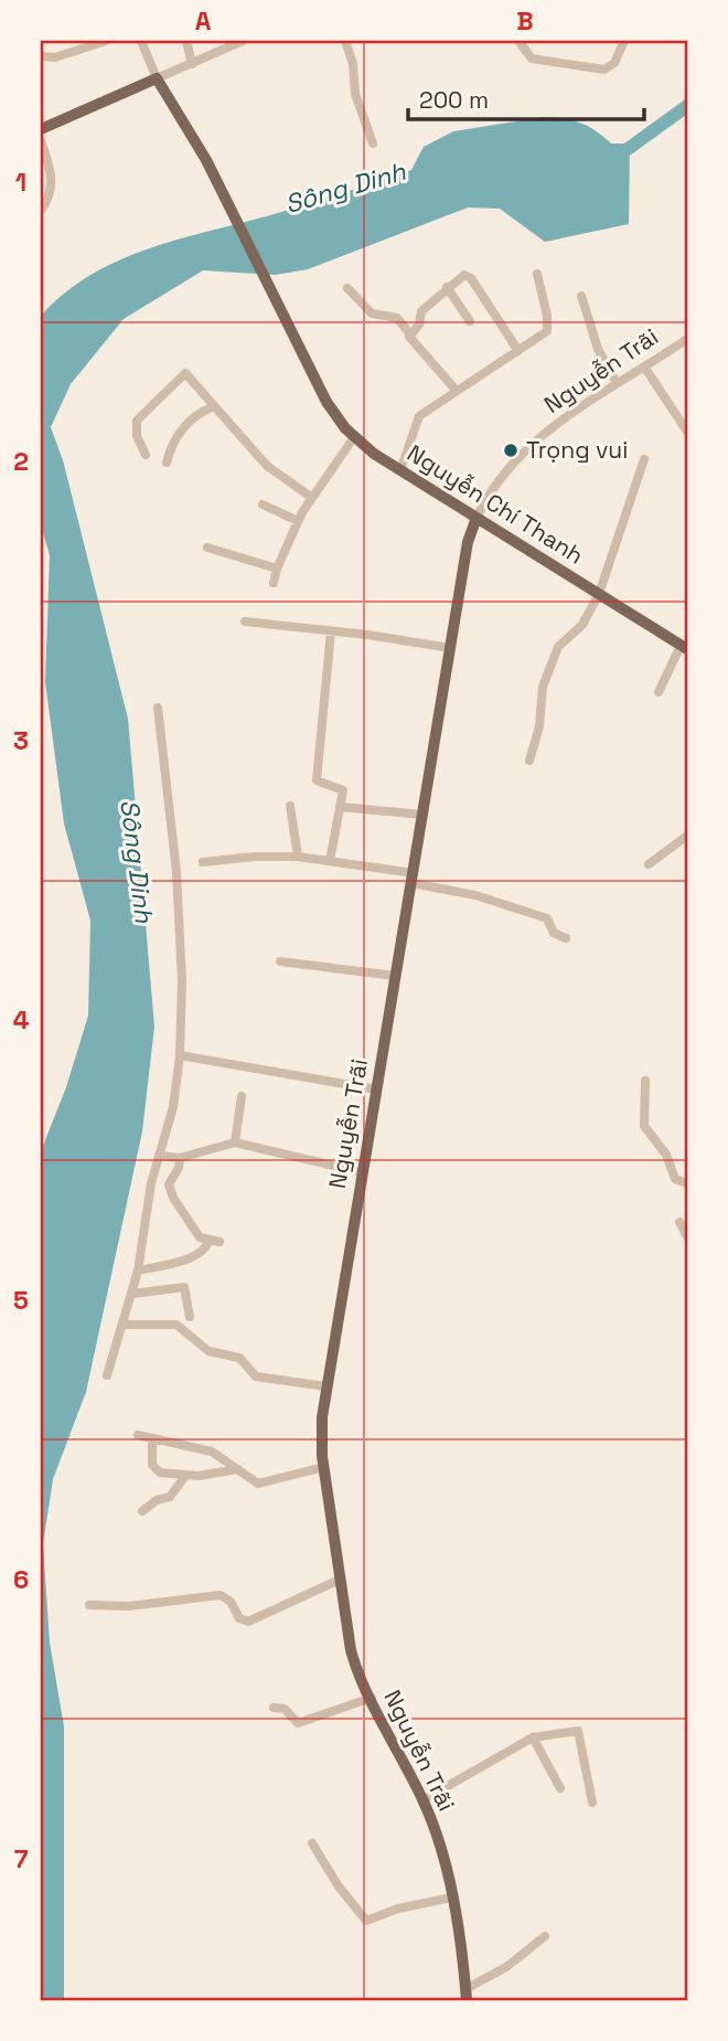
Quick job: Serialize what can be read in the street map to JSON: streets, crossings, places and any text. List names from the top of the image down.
{
  "streets": {
    "main road": ["Nguyễn Trãi", "Nguyễn Chí Thanh"]
  },
  "crossings": [
    ["Nguyễn Trãi", "Nguyễn Chí Thanh"]
  ],
  "water": ["Sông Dinh"],
  "places": ["Trọng vui"],
  "scale_bar": "200 m",
  "grid": {
    "columns": ["A", "B"],
    "rows": [
      "1",
      "2",
      "3",
      "4",
      "5",
      "6",
      "7"
    ]
  }
}
